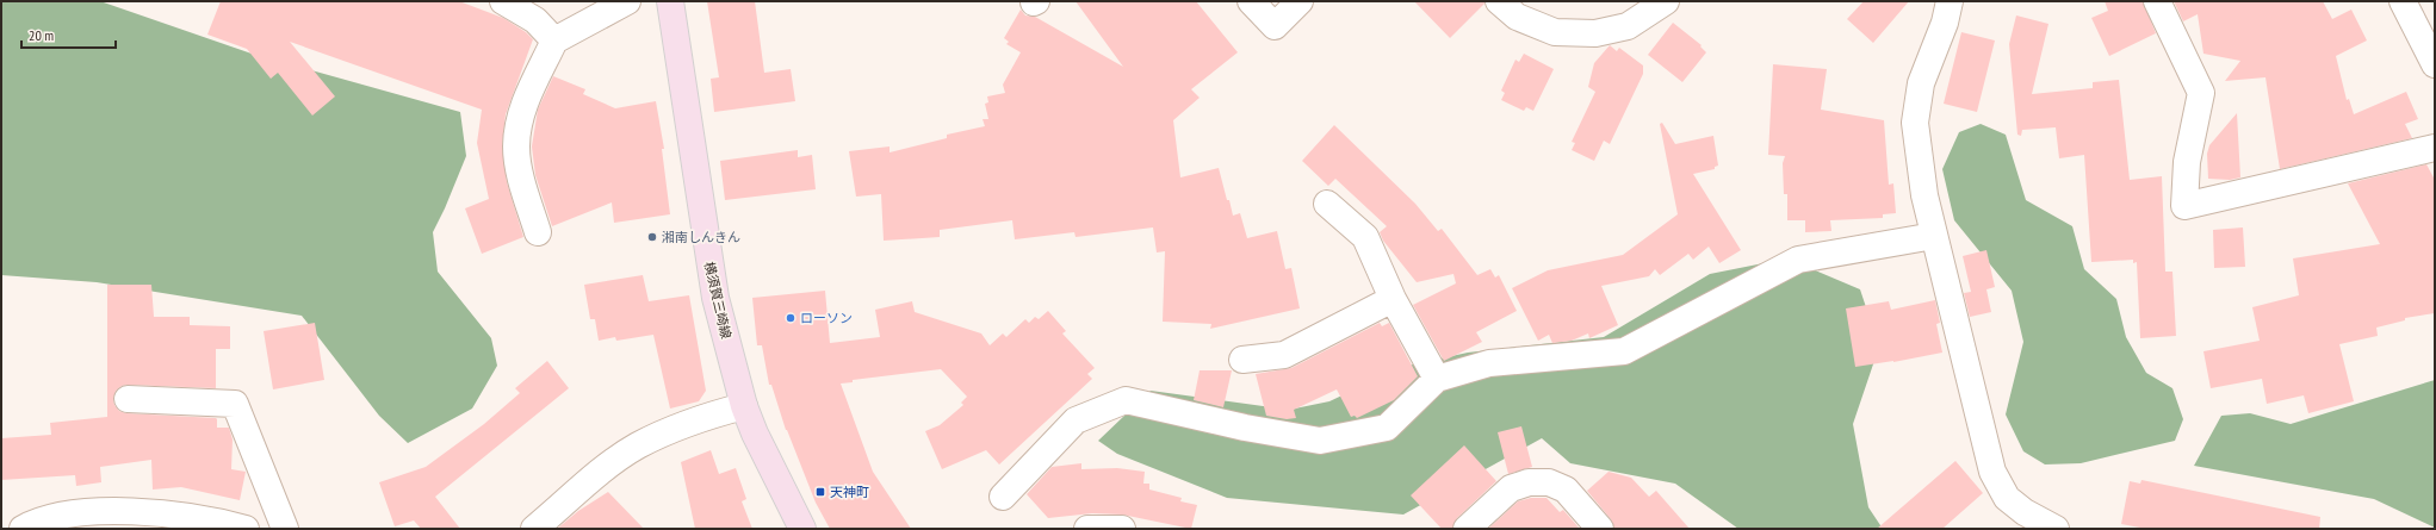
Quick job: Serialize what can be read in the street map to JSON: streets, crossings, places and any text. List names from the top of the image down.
{
  "streets": {
    "main road": ["横須賀三崎線"]
  },
  "places": {
    "other": ["湘南しんきん", "ローソン"],
    "transit": ["天神町"]
  },
  "scale_bar": "20 m"
}
